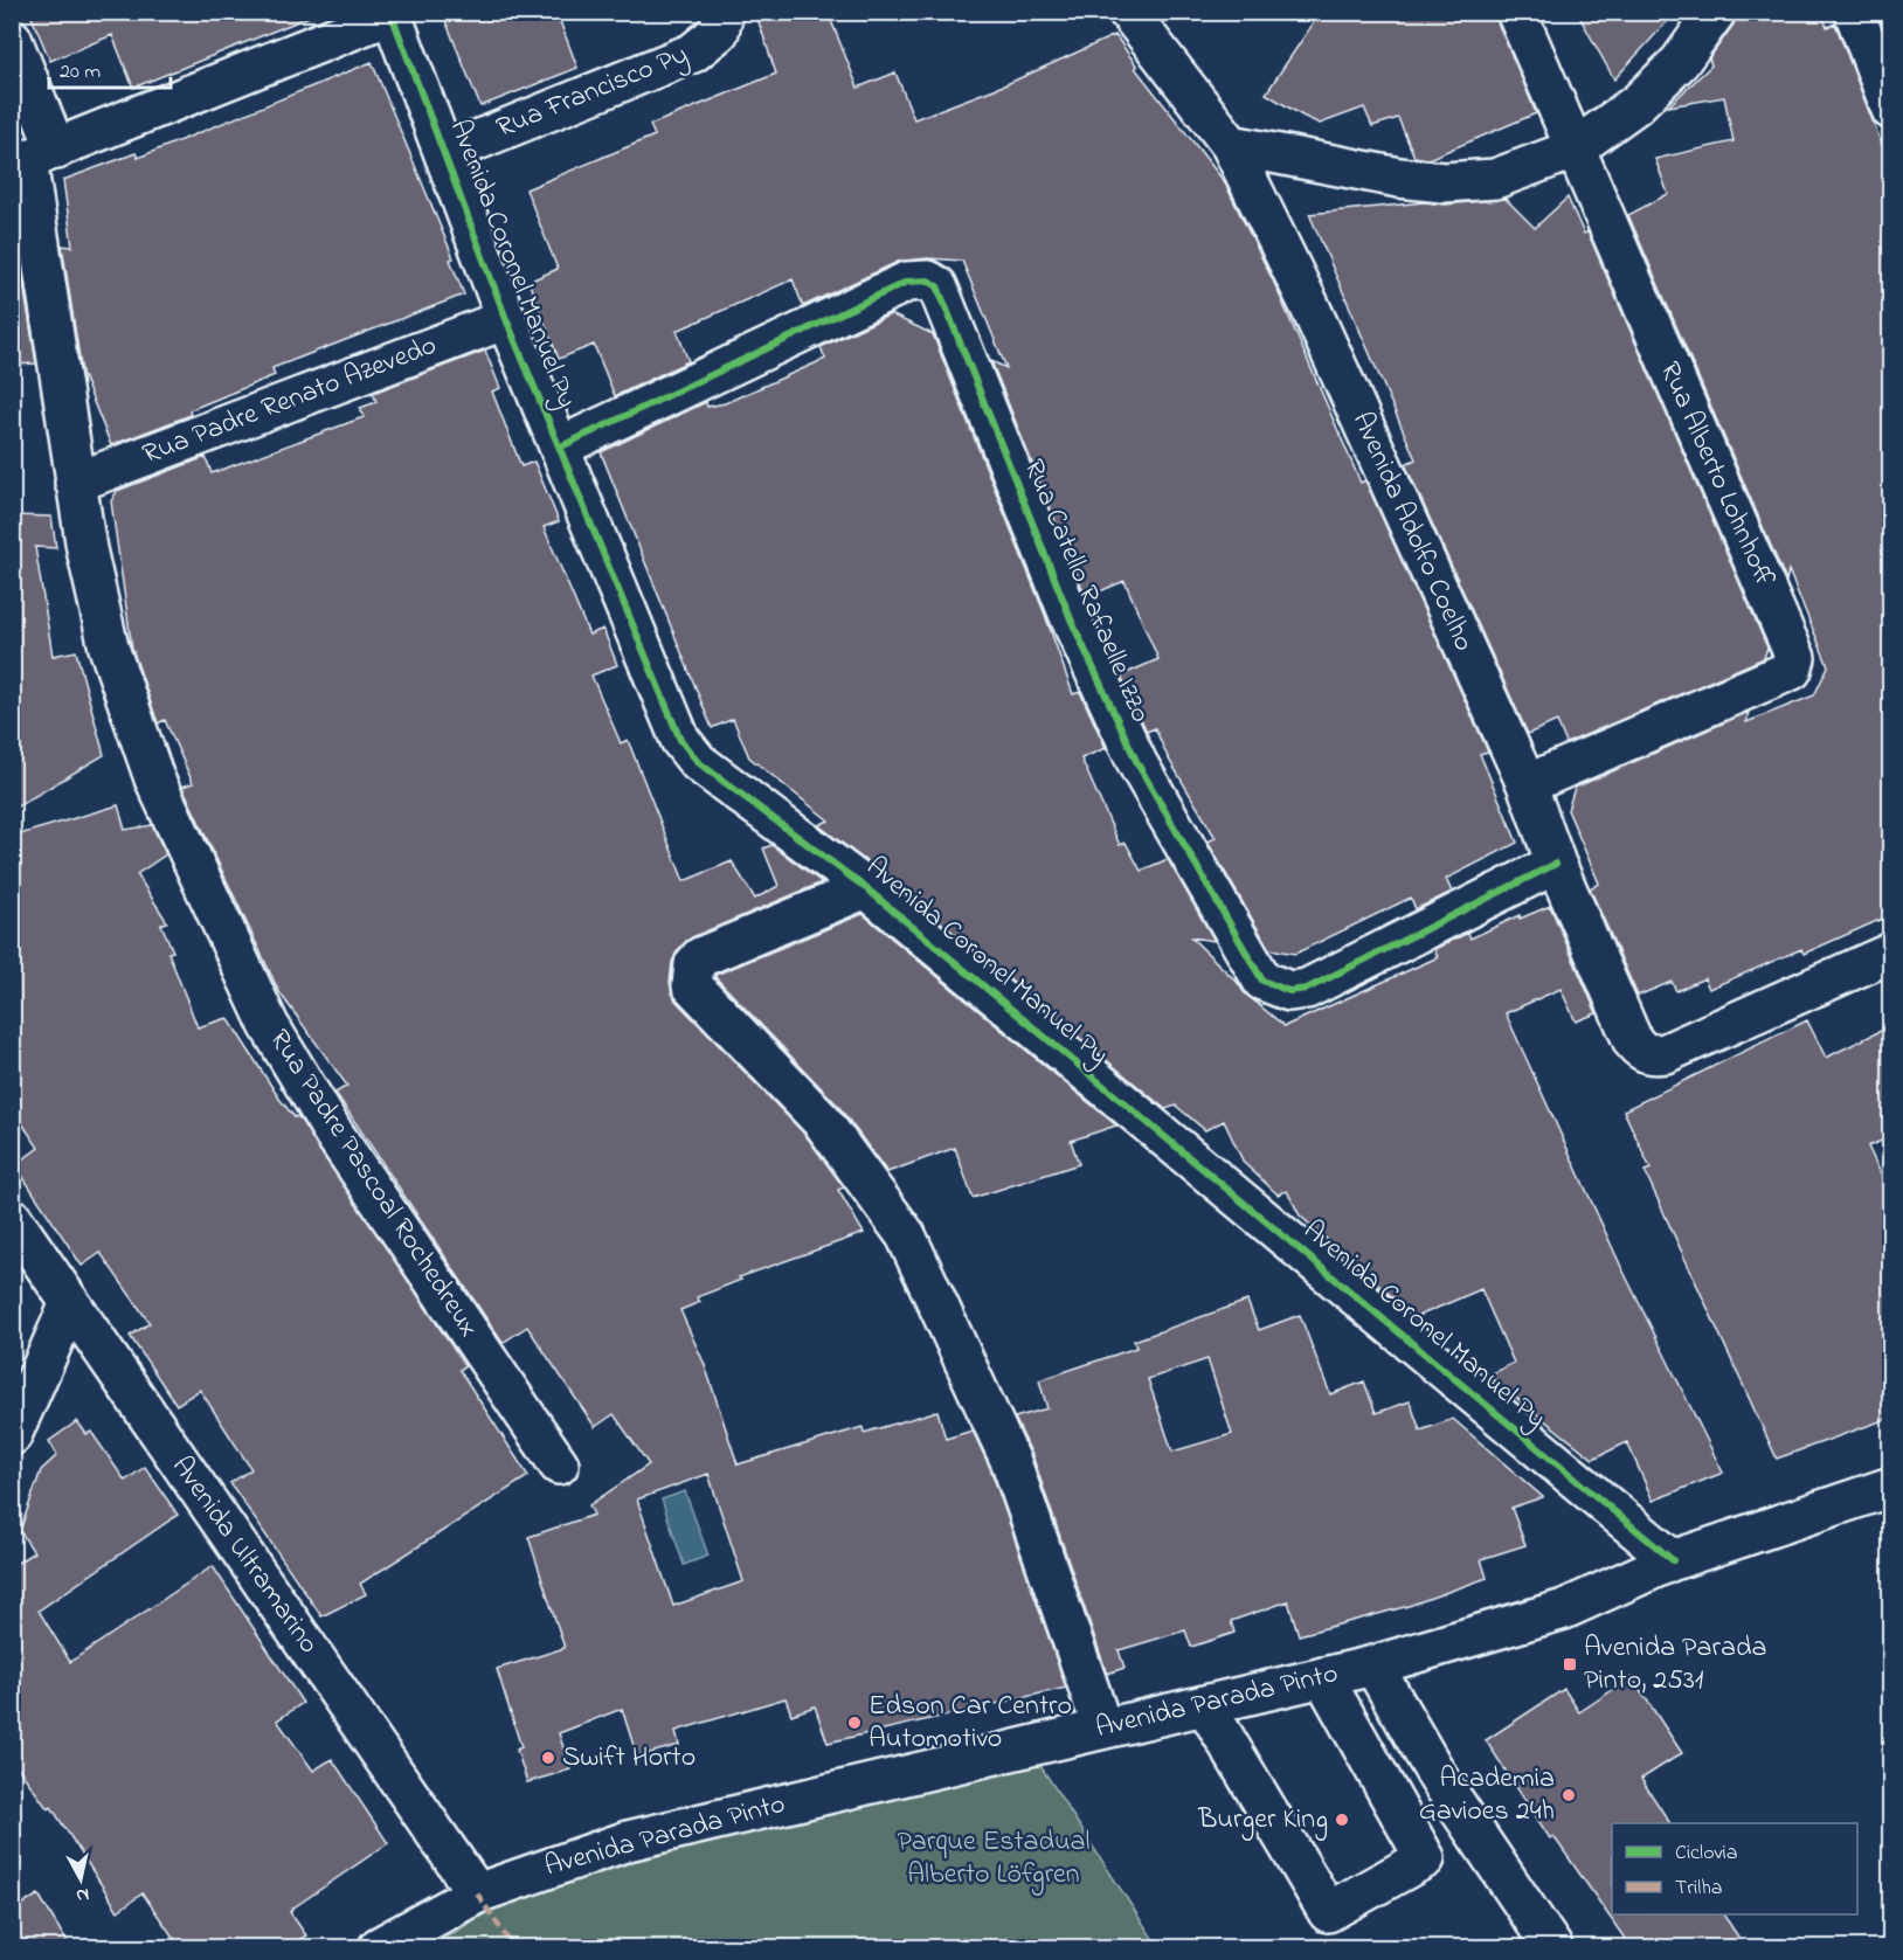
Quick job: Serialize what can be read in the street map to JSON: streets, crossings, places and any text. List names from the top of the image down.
{
  "streets": {
    "street": [
      "Rua Francisco Py",
      "Avenida Coronel Manuel Py",
      "Rua Padre Renato Azevedo",
      "Rua Alberto Lohnhoff",
      "Avenida Adolfo Coelho",
      "Rua Catello Rafaelle Izzo",
      "Rua Padre Pascoal Rochedreux",
      "Avenida Ultramarino",
      "Avenida Parada Pinto"
    ]
  },
  "crossings": [
    ["Rua Francisco Py", "Avenida Coronel Manuel Py"],
    ["Avenida Coronel Manuel Py", "Rua Padre Renato Azevedo"],
    ["Avenida Coronel Manuel Py", "Rua Catello Rafaelle Izzo"],
    ["Avenida Coronel Manuel Py", "Avenida Parada Pinto"],
    ["Rua Padre Renato Azevedo", "Rua Padre Pascoal Rochedreux"],
    ["Rua Alberto Lohnhoff", "Avenida Adolfo Coelho"],
    ["Avenida Adolfo Coelho", "Rua Catello Rafaelle Izzo"],
    ["Avenida Ultramarino", "Avenida Parada Pinto"]
  ],
  "parks": ["Parque Estadual Alberto Löfgren"],
  "places": {
    "transit": ["Avenida Parada Pinto, 2531"],
    "other": [
      "Edson Car Centro Automotivo",
      "Swift Horto",
      "Academia Gavioes 24h",
      "Burger King"
    ]
  },
  "legend": ["Ciclovia", "Trilha"],
  "scale_bar": "20 m",
  "north": "bottom"
}
